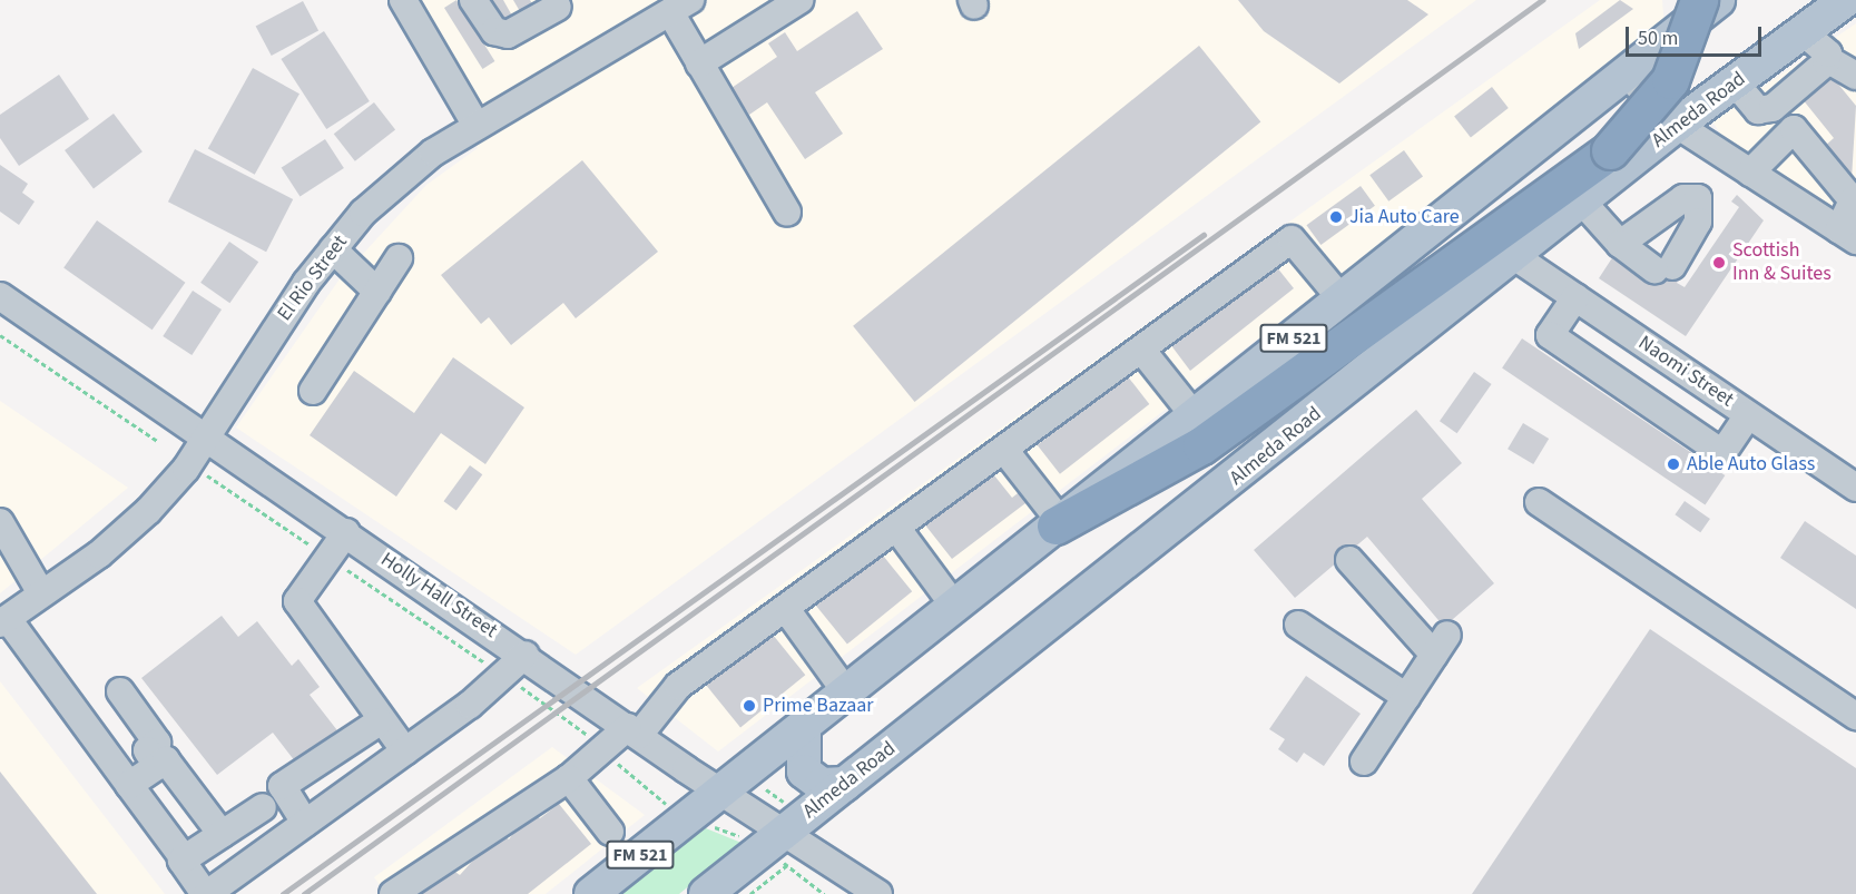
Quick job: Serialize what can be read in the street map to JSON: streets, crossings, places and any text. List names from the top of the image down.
{
  "streets": {
    "main road": ["Almeda Road", "FM 521"],
    "street": ["El Rio Street", "Naomi Street", "Holly Hall Street"]
  },
  "crossings": [
    ["Almeda Road", "Naomi Street"],
    ["Almeda Road", "Holly Hall Street"],
    ["El Rio Street", "Holly Hall Street"],
    ["FM 521", "Holly Hall Street"]
  ],
  "places": [
    "Jia Auto Care",
    "Scottish Inn & Suites",
    "Able Auto Glass",
    "Prime Bazaar"
  ],
  "scale_bar": "50 m"
}
